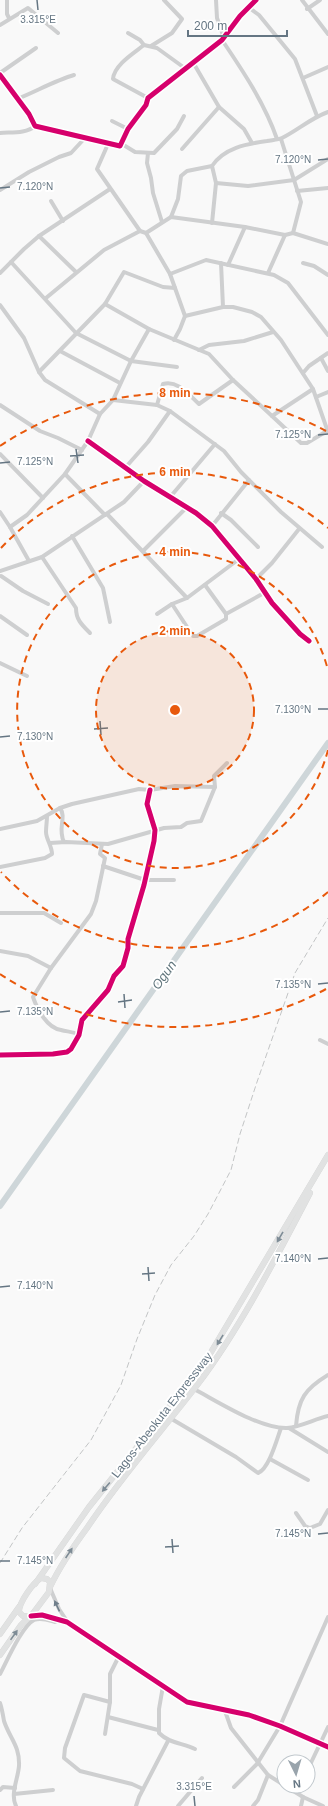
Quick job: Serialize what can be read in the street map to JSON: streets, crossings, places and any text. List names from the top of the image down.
{
  "streets": {
    "highway": ["Lagos-Abeokuta Expressway"]
  },
  "water": ["Ogun"],
  "scale_bar": "200 m",
  "north": "bottom",
  "coordinates": [
    "3.315°E",
    "7.120°N",
    "7.125°N",
    "7.130°N",
    "7.135°N",
    "7.140°N",
    "7.145°N"
  ],
  "rings": [
    "8 min",
    "6 min",
    "4 min",
    "2 min"
  ]
}
